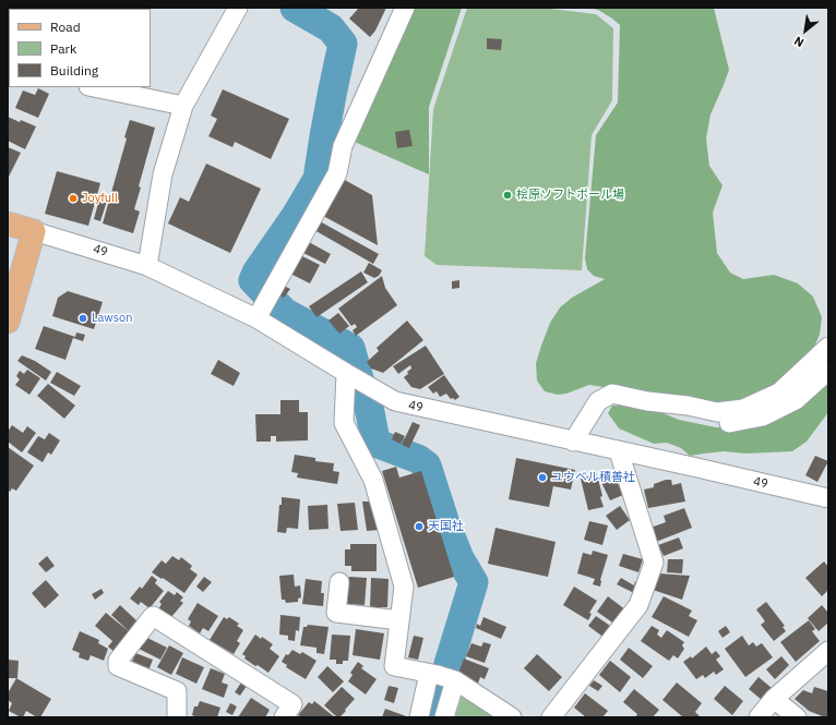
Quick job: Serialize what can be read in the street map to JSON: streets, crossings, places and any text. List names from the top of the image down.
{
  "streets": {
    "main road": ["49"]
  },
  "places": [
    "桧原ソフトボール場",
    "Joyfull",
    "Lawson",
    "ユウベル積善社",
    "天国社"
  ],
  "legend": ["Road", "Park", "Building"],
  "north": "bottom left"
}
